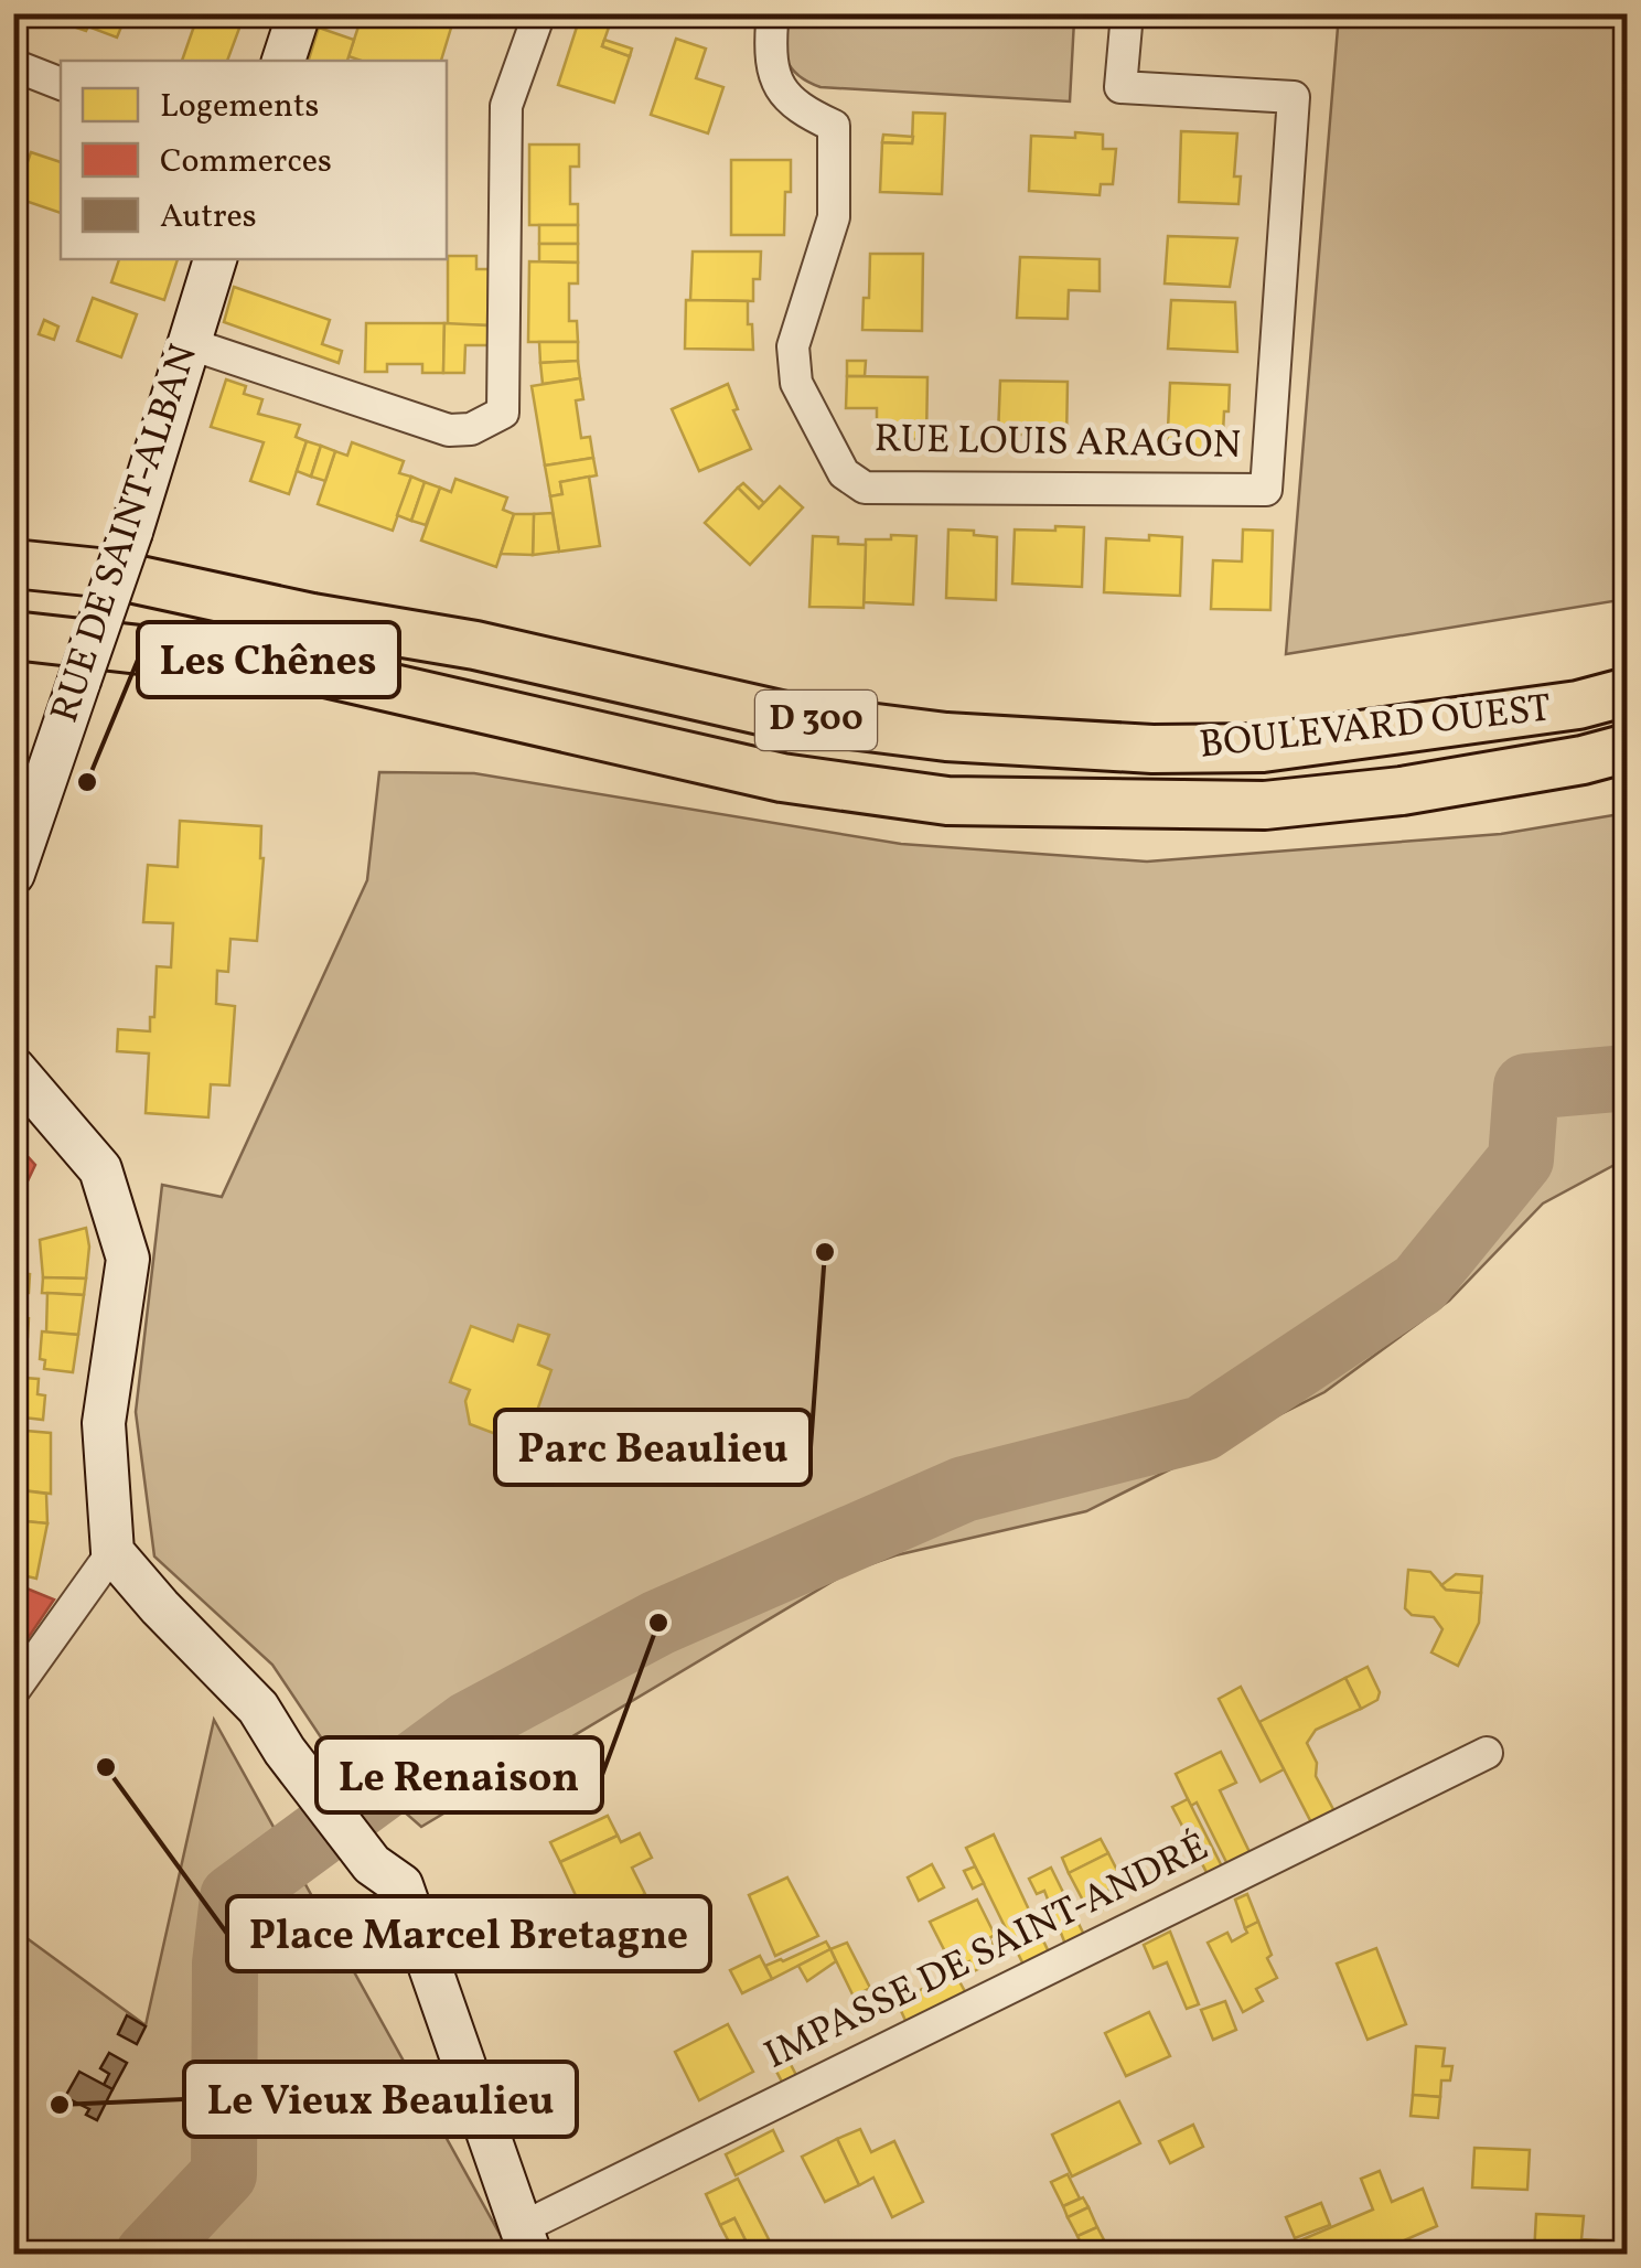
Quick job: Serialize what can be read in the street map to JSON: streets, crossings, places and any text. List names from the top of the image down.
{
  "streets": {
    "main road": ["D 300", "BOULEVARD OUEST"],
    "street": ["RUE LOUIS ARAGON", "RUE DE SAINT-ALBAN", "IMPASSE DE SAINT-ANDRÉ"]
  },
  "places": [
    "Les Chênes",
    "Parc Beaulieu",
    "Le Renaison",
    "Place Marcel Bretagne",
    "Le Vieux Beaulieu"
  ],
  "legend": ["Logements", "Commerces", "Autres"]
}
